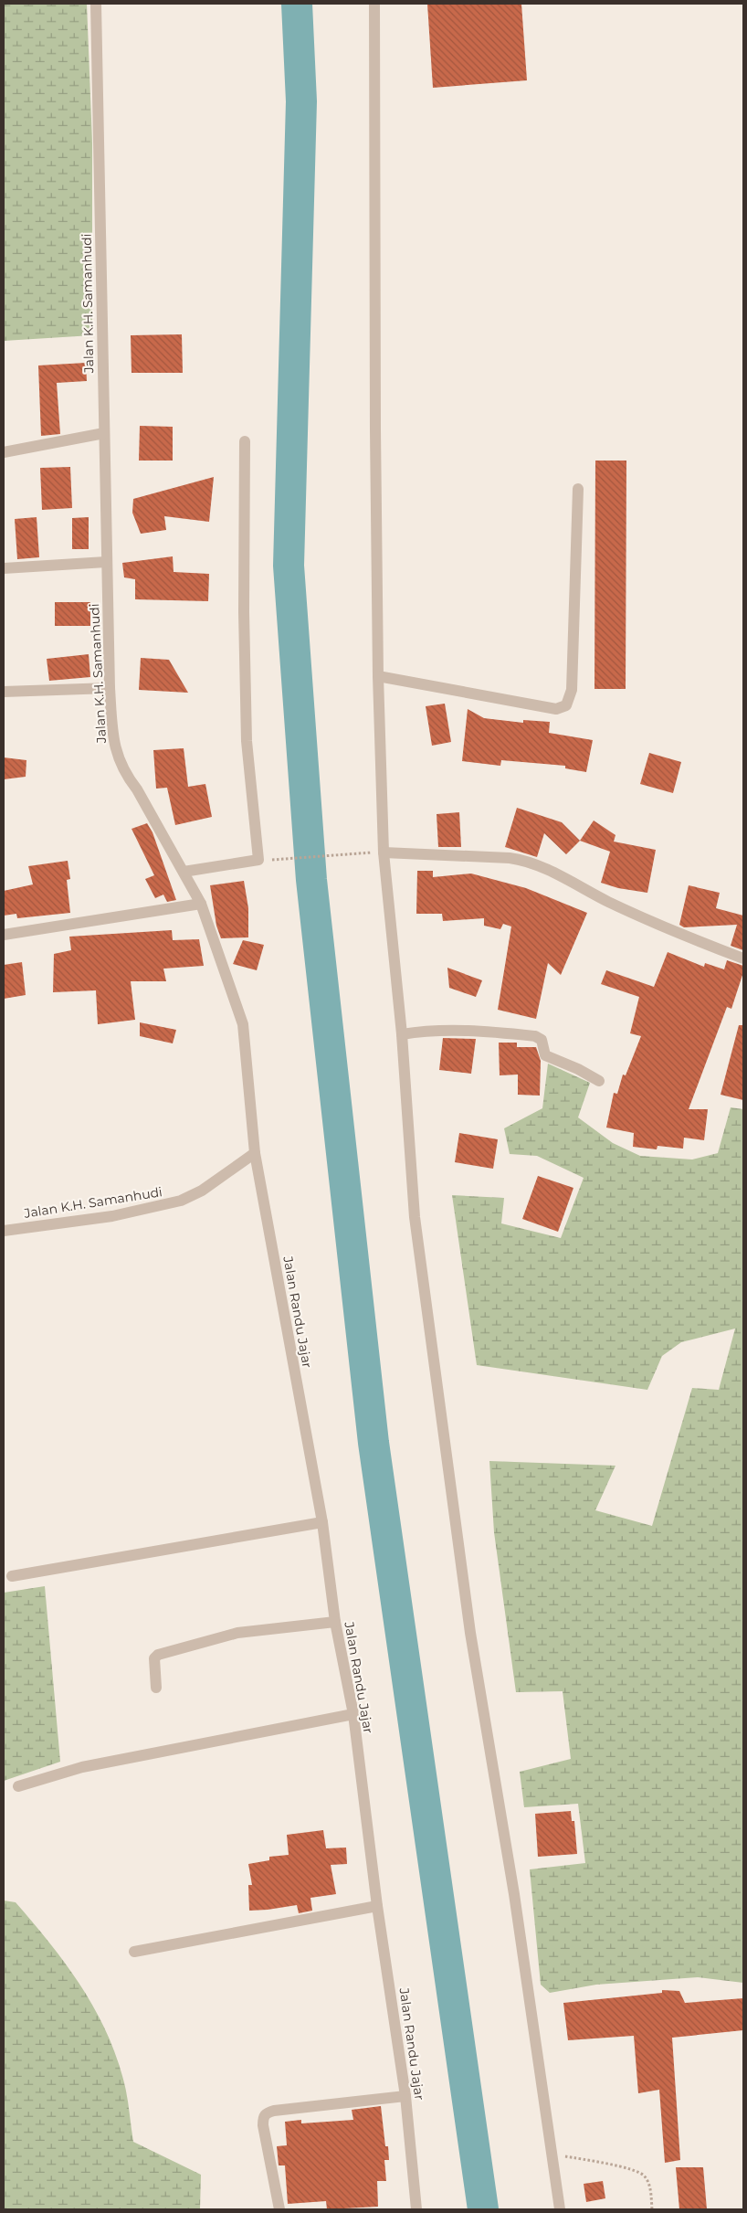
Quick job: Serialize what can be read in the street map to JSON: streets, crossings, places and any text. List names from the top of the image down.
{
  "streets": {
    "street": ["Jalan K.H. Samanhudi", "Jalan Randu Jajar"]
  },
  "crossings": [
    ["Jalan K.H. Samanhudi", "Jalan Randu Jajar"]
  ]
}
